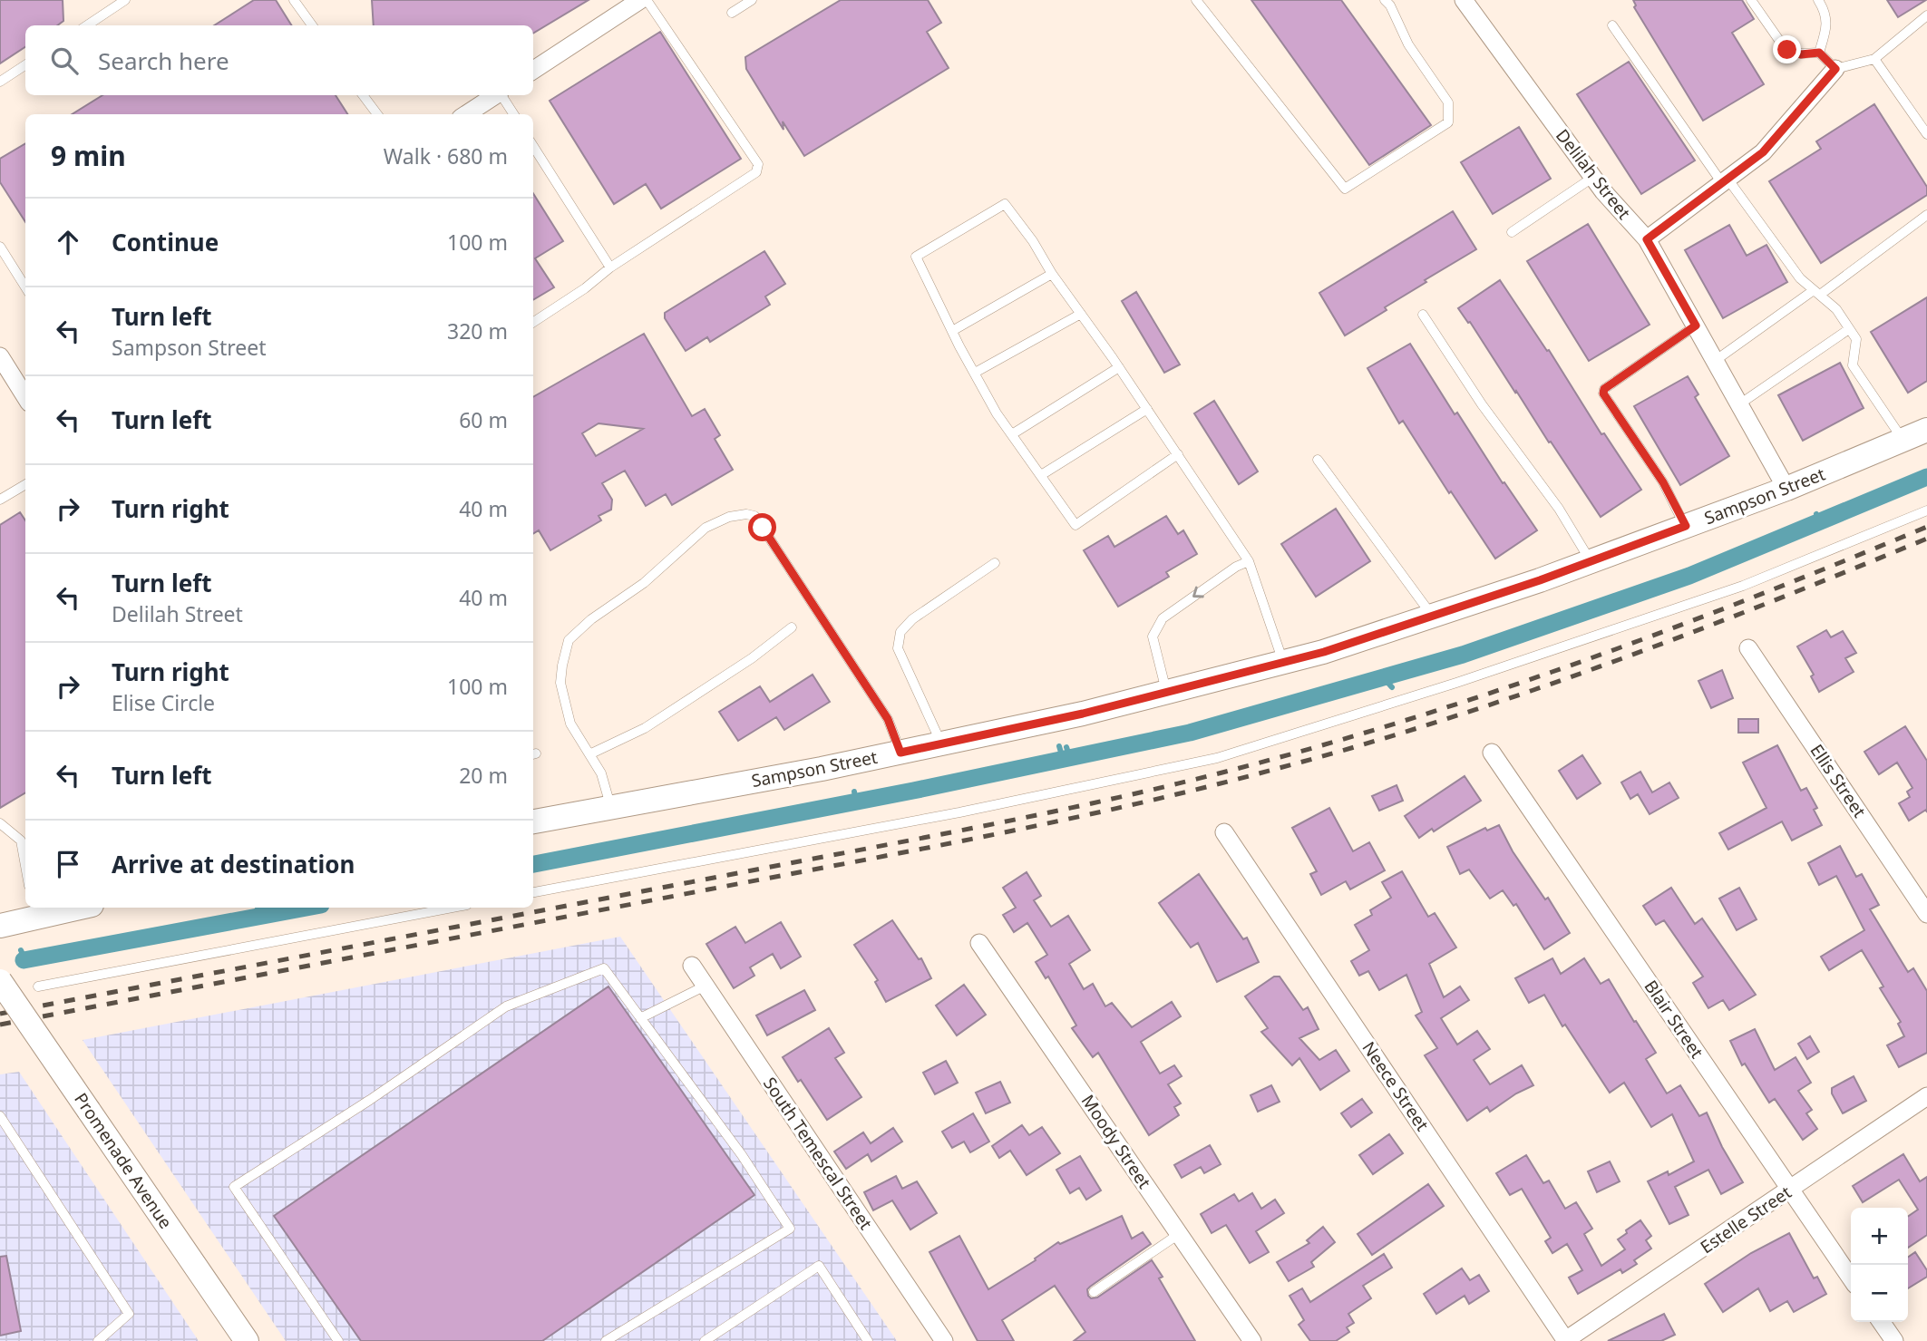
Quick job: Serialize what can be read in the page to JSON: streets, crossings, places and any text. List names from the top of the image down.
{
  "streets": {
    "street": [
      "Delilah Street",
      "Sampson Street",
      "Ellis Street",
      "Blair Street",
      "Neece Street",
      "Moody Street",
      "South Temescal Street",
      "Promenade Avenue",
      "Estelle Street"
    ]
  },
  "crossings": [
    ["Delilah Street", "Sampson Street"],
    ["Blair Street", "Estelle Street"],
    ["Neece Street", "Estelle Street"]
  ],
  "page": {
    "search": "Search here",
    "heading": ["9 min", "Walk · 680 m"],
    "list": [
      ["Continue", "100 m"],
      ["Turn left", "Sampson Street", "320 m"],
      ["Turn left", "60 m"],
      ["Turn right", "40 m"],
      ["Turn left", "Delilah Street", "40 m"],
      ["Turn right", "Elise Circle", "100 m"],
      ["Turn left", "20 m"],
      "Arrive at destination"
    ],
    "map_buttons": ["+", "−"]
  }
}
